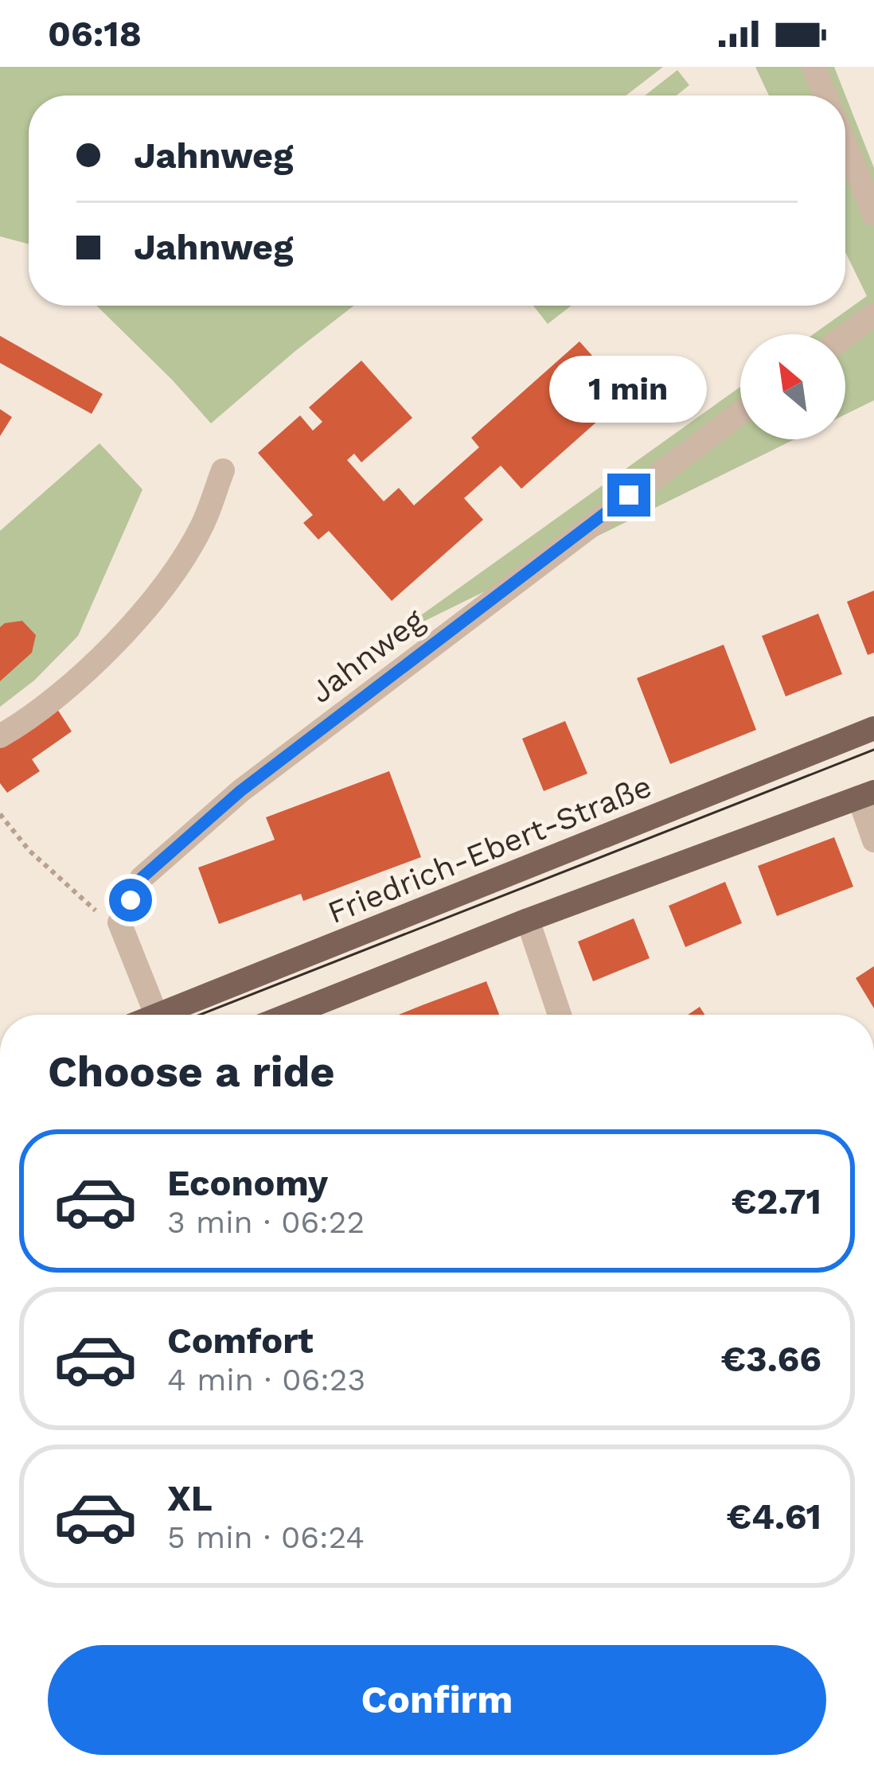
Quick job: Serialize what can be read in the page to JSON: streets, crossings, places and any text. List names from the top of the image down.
{
  "streets": {
    "main road": ["Friedrich-Ebert-Straße"],
    "street": ["Jahnweg"]
  },
  "north": "top left",
  "page": {
    "status": "06:18",
    "banner": ["Jahnweg", "Jahnweg"],
    "bubble": "1 min",
    "heading": "Choose a ride",
    "list": [
      {
        "name": "Economy",
        "note": "3 min · 06:22",
        "value": "€2.71"
      },
      {
        "name": "Comfort",
        "note": "4 min · 06:23",
        "value": "€3.66"
      },
      {
        "name": "XL",
        "note": "5 min · 06:24",
        "value": "€4.61"
      }
    ],
    "buttons": "Confirm"
  }
}
